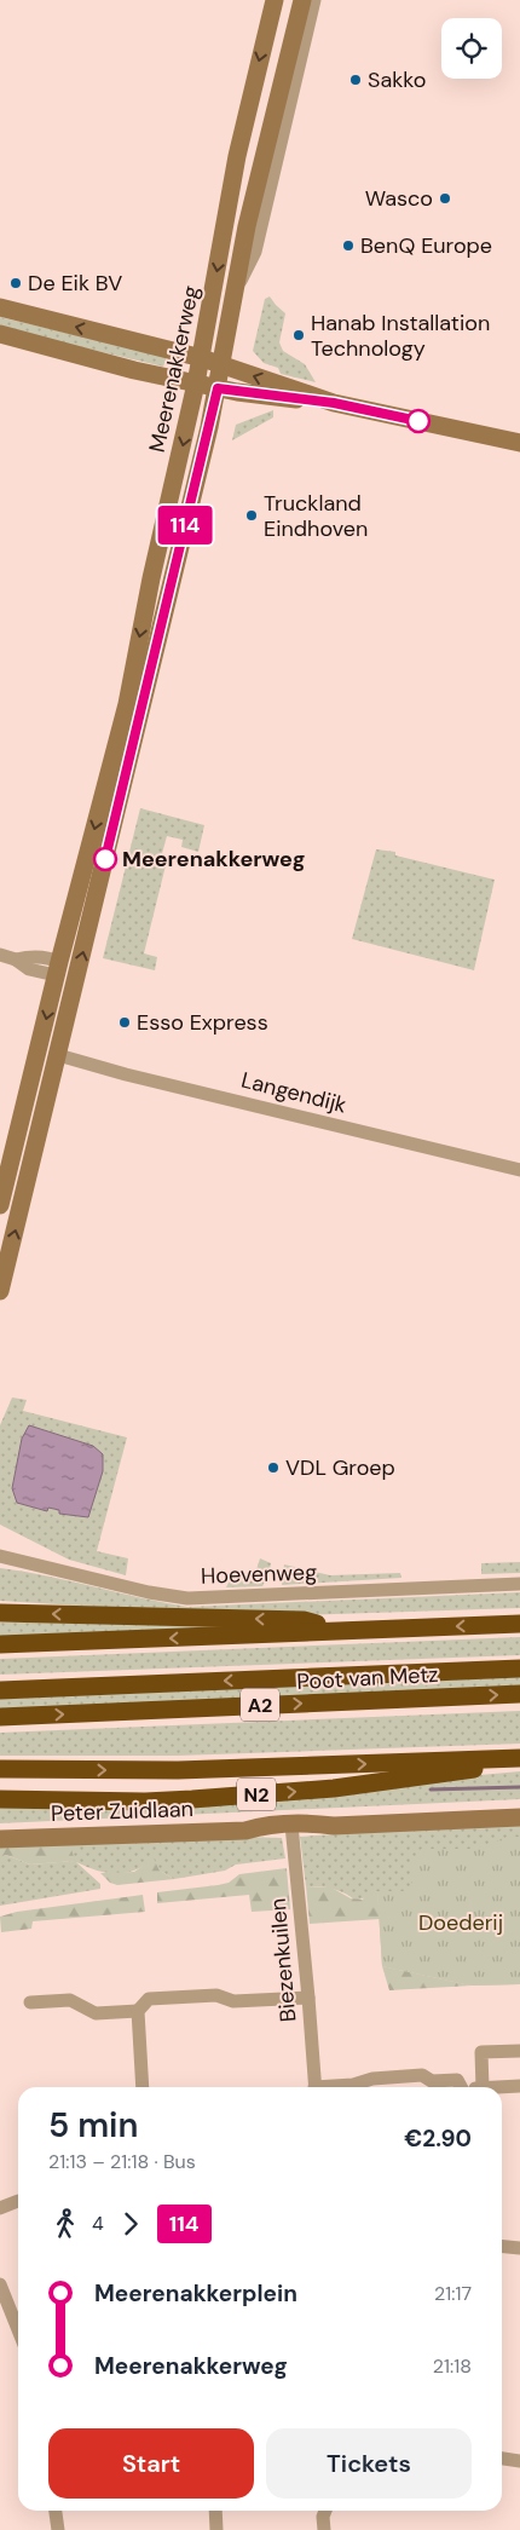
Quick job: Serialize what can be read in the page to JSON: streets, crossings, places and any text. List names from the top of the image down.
{
  "streets": {
    "highway": ["Poot van Metz", "A2", "N2"],
    "main road": ["Meerenakkerweg", "Peter Zuidlaan"],
    "street": ["Langendijk", "Hoevenweg", "Biezenkuilen"]
  },
  "crossings": [
    ["Meerenakkerweg", "Langendijk"],
    ["Peter Zuidlaan", "Biezenkuilen"]
  ],
  "parks": ["Doederij"],
  "places": [
    "Sakko",
    "Wasco",
    "BenQ Europe",
    "De Eik BV",
    "Hanab Installation Technology",
    "Truckland Eindhoven",
    "Meerenakkerweg",
    "Esso Express",
    "VDL Groep"
  ],
  "lines": ["bus line 114"],
  "page": {
    "on_map": "114",
    "heading": ["5 min", "21:13 – 21:18 · Bus", "€2.90"],
    "legs": ["4", "114"],
    "list": [
      {
        "name": "Meerenakkerplein",
        "value": "21:17"
      },
      {
        "name": "Meerenakkerweg",
        "value": "21:18"
      }
    ],
    "buttons": ["Start", "Tickets"]
  }
}
